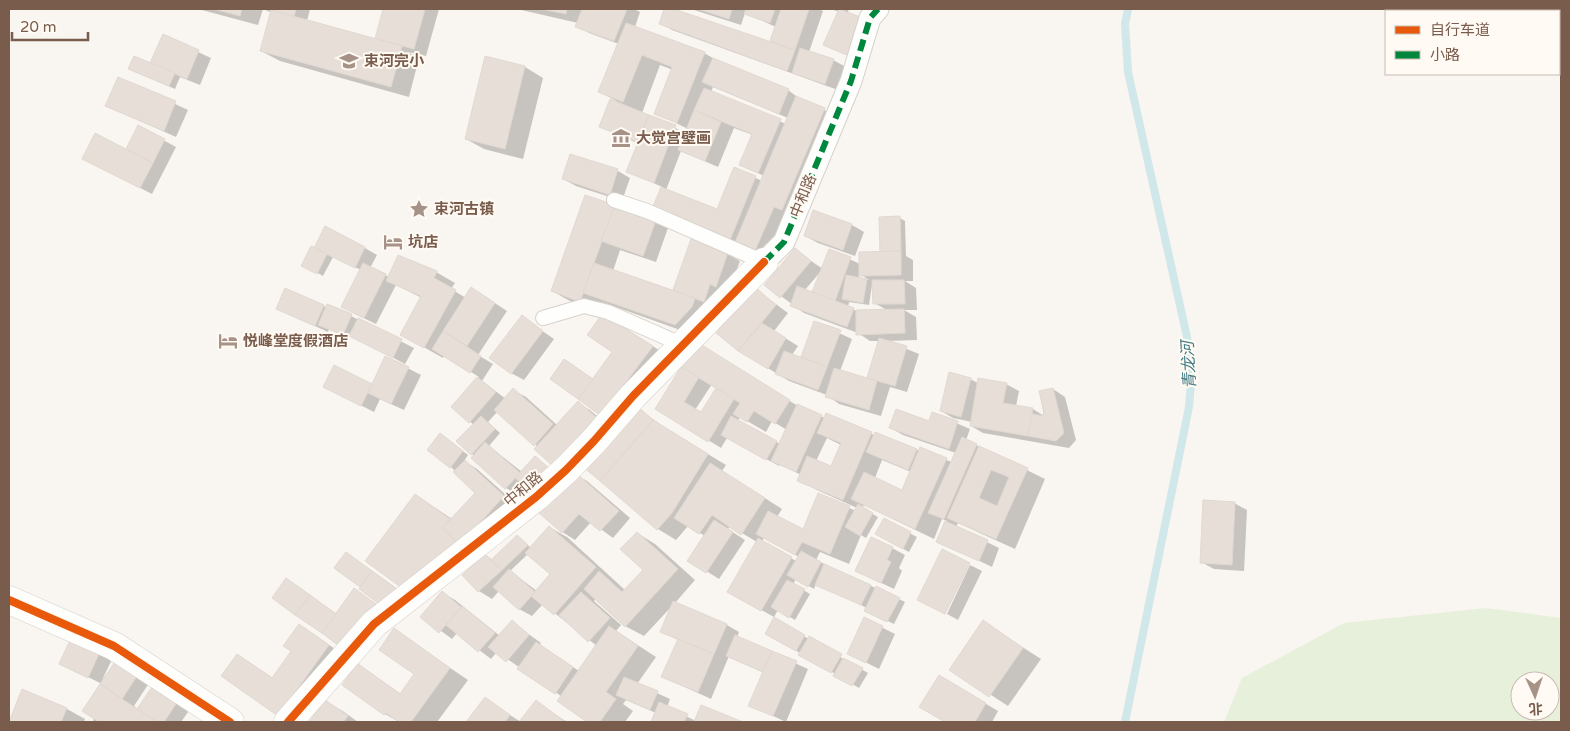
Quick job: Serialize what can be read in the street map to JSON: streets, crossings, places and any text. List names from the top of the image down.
{
  "streets": {
    "street": ["中和路"]
  },
  "water": ["青龙河"],
  "places": {
    "school or university": ["束河完小"],
    "museum": ["大觉宫壁画"],
    "place": ["束河古镇"],
    "hotel": ["坑店", "悦峰堂度假酒店"]
  },
  "legend": ["自行车道", "小路"],
  "scale_bar": "20 m",
  "north": "bottom"
}
